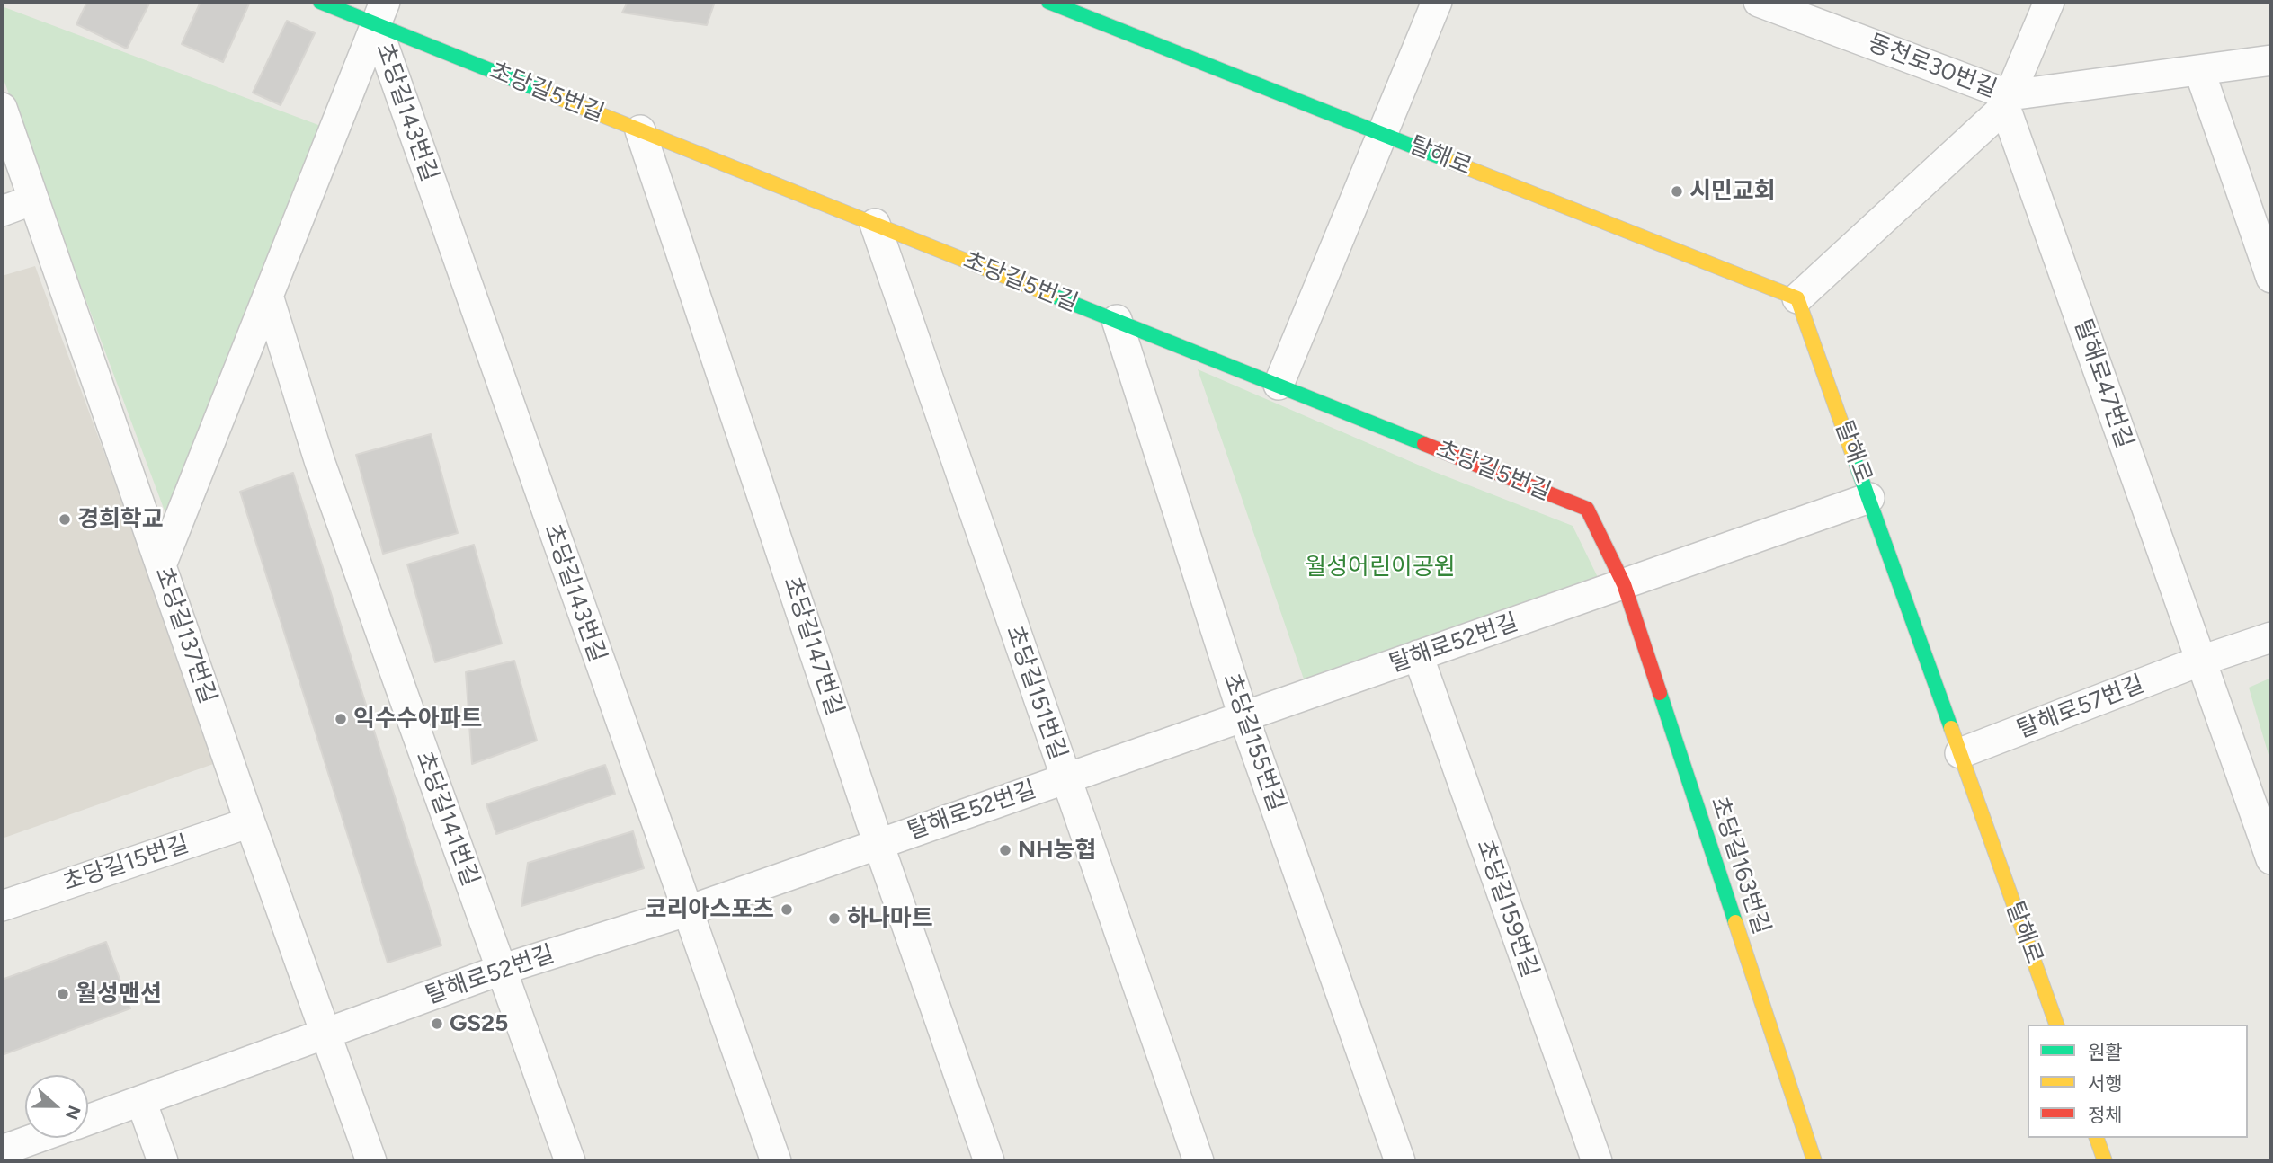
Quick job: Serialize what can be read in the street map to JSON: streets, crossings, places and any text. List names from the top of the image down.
{
  "streets": {
    "street": [
      "동천로30번길",
      "초당길5번길",
      "초당길143번길",
      "탈해로",
      "탈해로47번길",
      "초당길137번길",
      "탈해로52번길",
      "초당길147번길",
      "초당길151번길",
      "탈해로57번길",
      "초당길155번길",
      "초당길141번길",
      "초당길15번길",
      "초당길163번길",
      "초당길159번길"
    ]
  },
  "crossings": [
    ["동천로30번길", "탈해로47번길"],
    ["초당길5번길", "초당길143번길"],
    ["초당길5번길", "탈해로"],
    ["초당길5번길", "탈해로52번길"],
    ["초당길5번길", "초당길147번길"],
    ["초당길5번길", "초당길151번길"],
    ["초당길5번길", "초당길155번길"],
    ["초당길5번길", "초당길163번길"],
    ["초당길143번길", "탈해로52번길"],
    ["탈해로", "탈해로52번길"],
    ["탈해로", "탈해로57번길"],
    ["탈해로47번길", "탈해로57번길"],
    ["초당길137번길", "탈해로52번길"],
    ["초당길137번길", "초당길15번길"],
    ["탈해로52번길", "초당길147번길"],
    ["탈해로52번길", "초당길151번길"],
    ["탈해로52번길", "초당길155번길"],
    ["탈해로52번길", "초당길141번길"],
    ["탈해로52번길", "초당길163번길"],
    ["탈해로52번길", "초당길159번길"]
  ],
  "parks": ["월성어린이공원"],
  "places": [
    "시민교회",
    "경희학교",
    "익수수아파트",
    "NH농협",
    "코리아스포츠",
    "하나마트",
    "월성맨션",
    "GS25"
  ],
  "legend": ["원활", "서행", "정체"],
  "north": "right"
}
